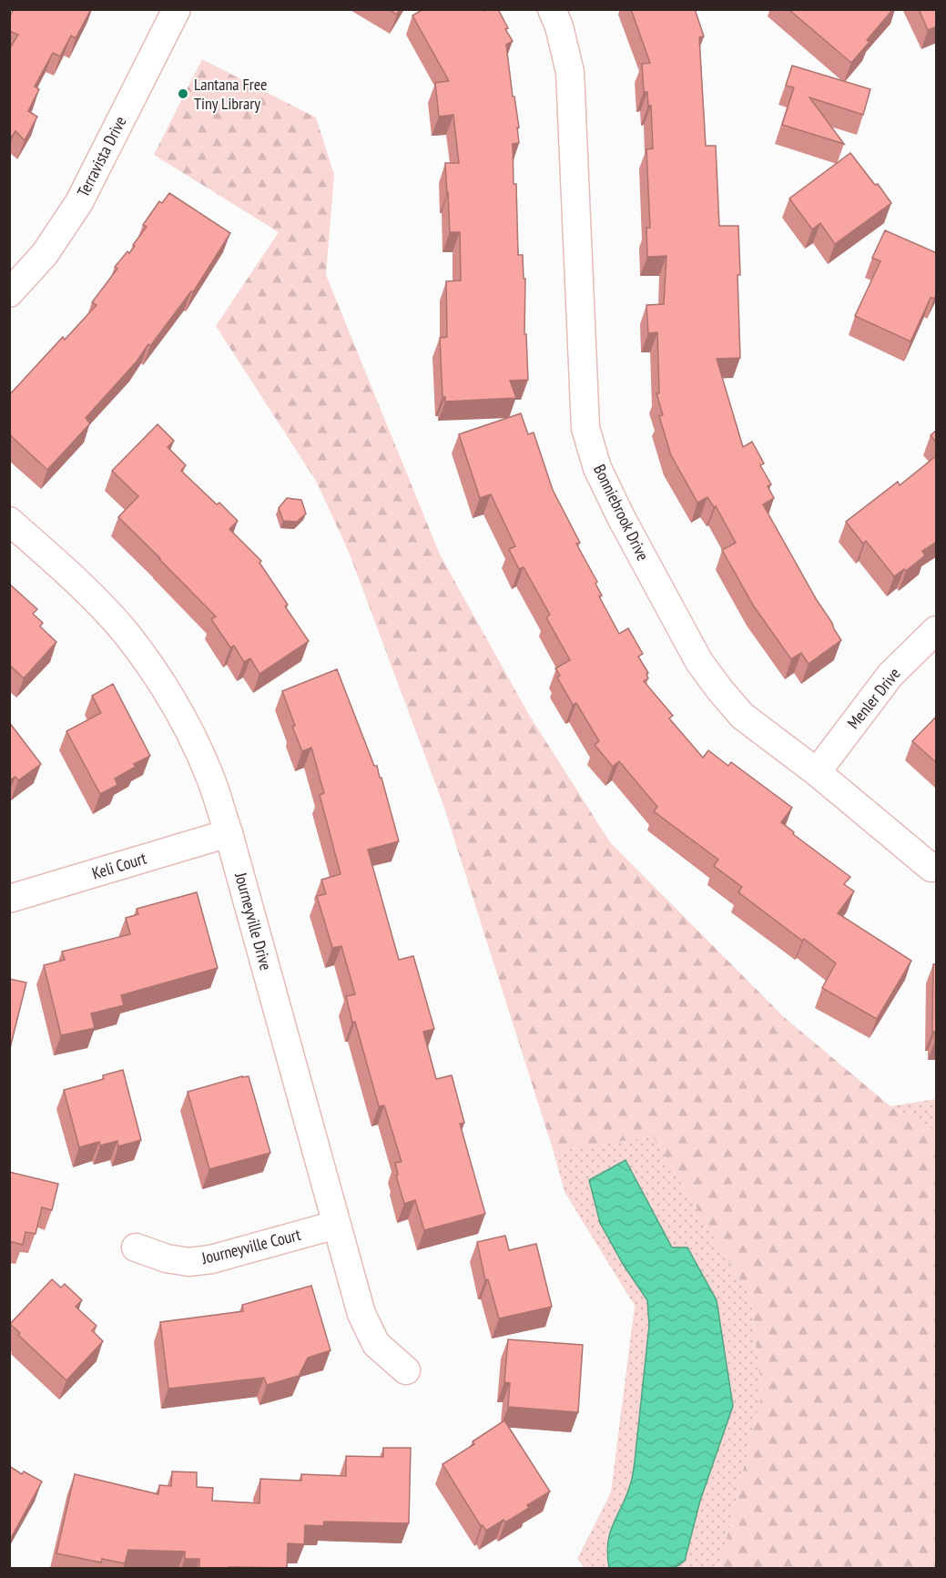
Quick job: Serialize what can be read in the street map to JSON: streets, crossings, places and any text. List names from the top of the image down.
{
  "streets": {
    "street": [
      "Terravista Drive",
      "Bonniebrook Drive",
      "Menler Drive",
      "Keli Court",
      "Journeyville Drive",
      "Journeyville Court"
    ]
  },
  "crossings": [
    ["Bonniebrook Drive", "Menler Drive"],
    ["Keli Court", "Journeyville Drive"],
    ["Journeyville Drive", "Journeyville Court"]
  ],
  "places": ["Lantana Free Tiny Library"]
}
